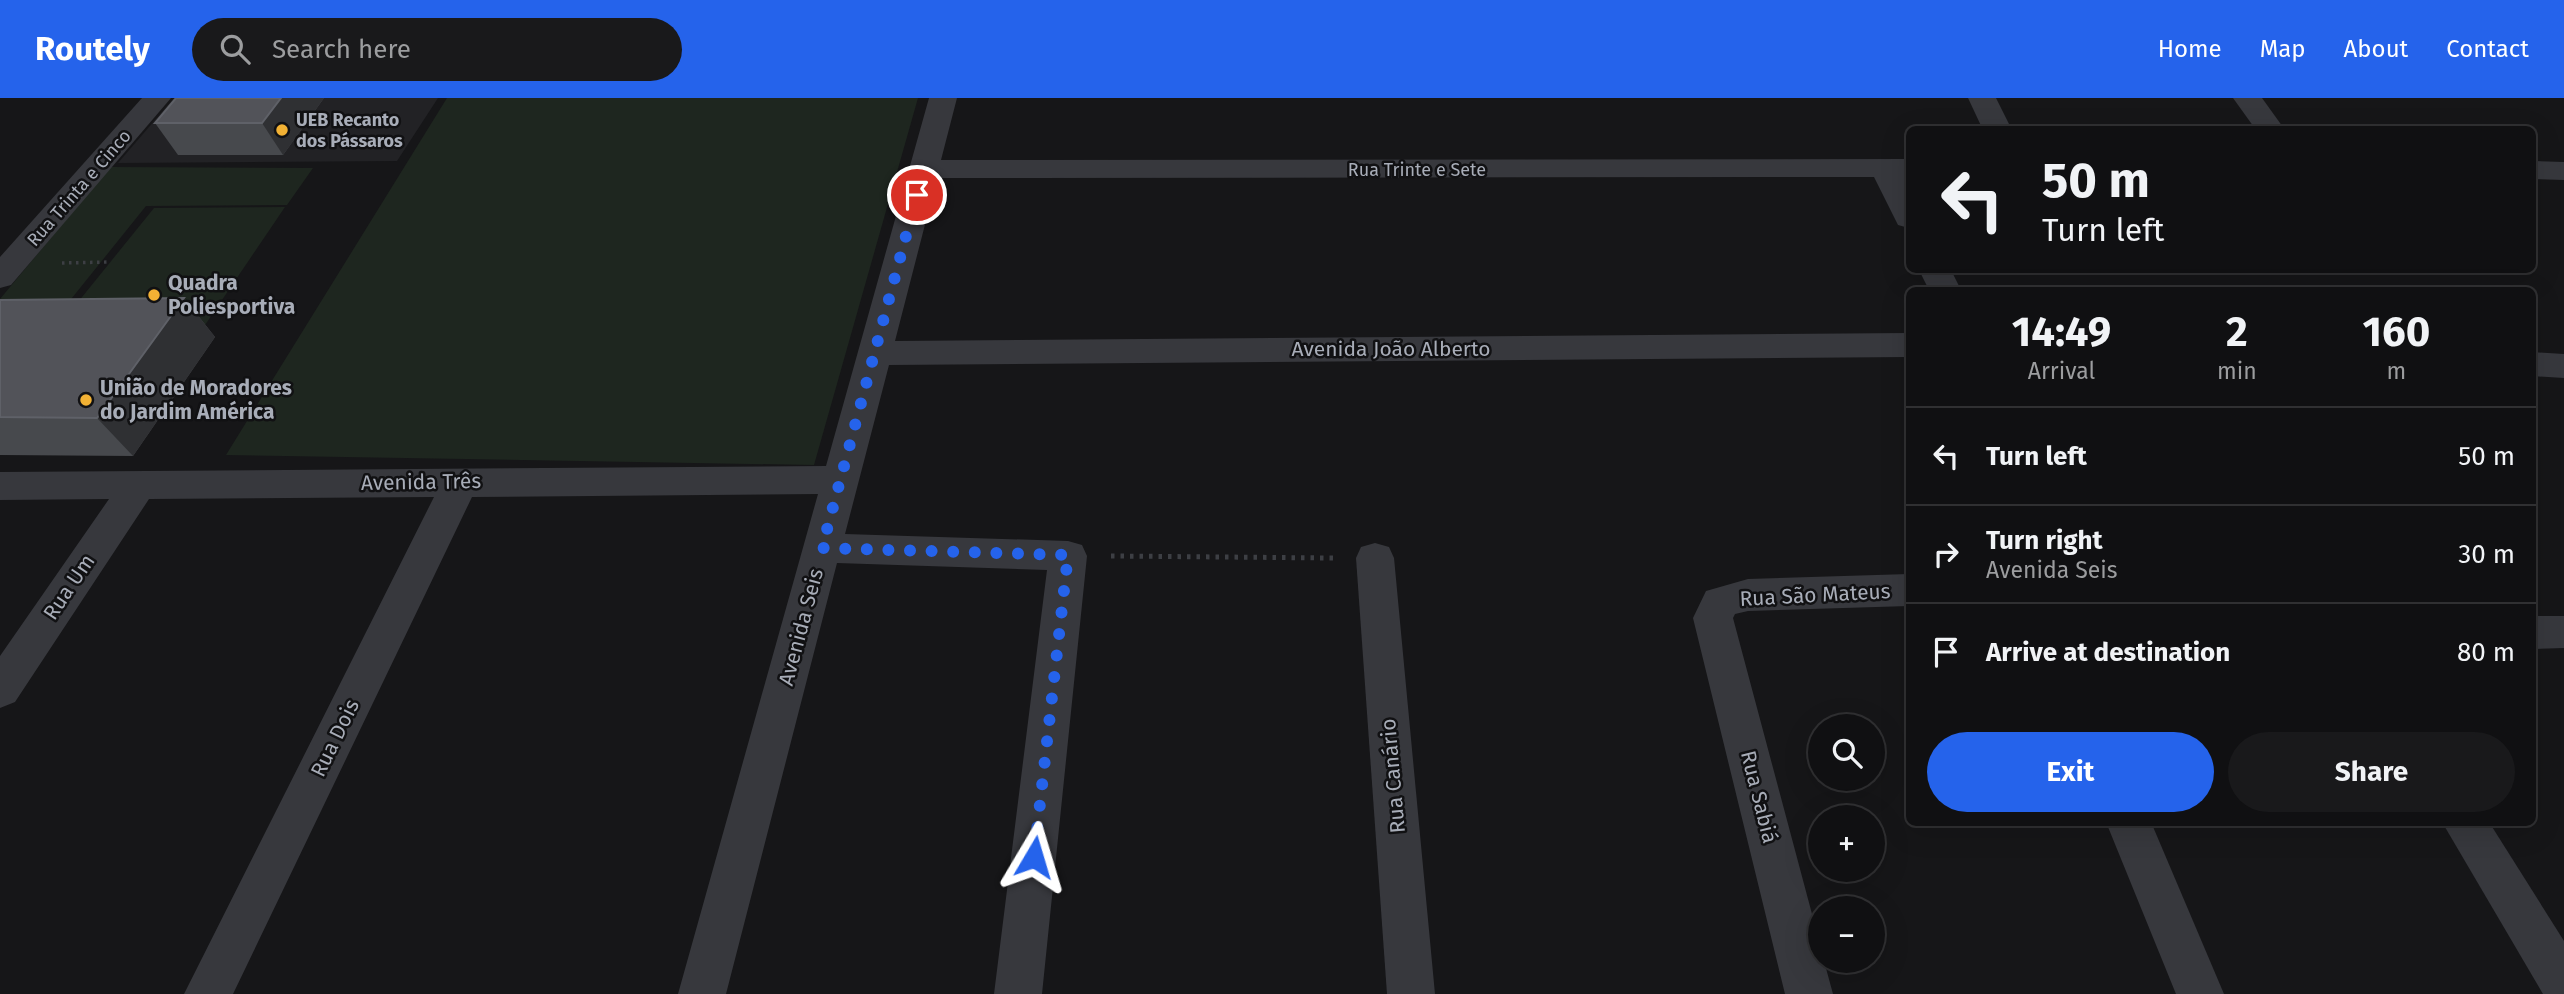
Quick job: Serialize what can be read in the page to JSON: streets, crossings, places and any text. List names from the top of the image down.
{
  "streets": {
    "street": [
      "Rua Trinte e Sete",
      "Rua Trinta e Cinco",
      "Avenida João Alberto",
      "Avenida Três",
      "Rua Um",
      "Rua São Mateus",
      "Avenida Seis",
      "Rua Dois",
      "Rua Canário",
      "Rua Sabiá"
    ]
  },
  "crossings": [
    ["Rua Trinte e Sete", "Avenida Seis"],
    ["Avenida João Alberto", "Avenida Seis"],
    ["Avenida Três", "Rua Um"],
    ["Avenida Três", "Avenida Seis"],
    ["Avenida Três", "Rua Dois"],
    ["Rua São Mateus", "Rua Sabiá"]
  ],
  "places": ["UEB Recanto dos Pássaros", "Quadra Poliesportiva", "União de Moradores do Jardim América"],
  "page": {
    "header": "Routely",
    "search": "Search here",
    "nav": [
      "Home",
      "Map",
      "About",
      "Contact"
    ],
    "turn": ["50 m", "Turn left"],
    "eta": [
      "14:49",
      "Arrival",
      "2",
      "min",
      "160",
      "m"
    ],
    "list": [
      {
        "name": "Turn left",
        "value": "50 m"
      },
      {
        "name": "Turn right",
        "note": "Avenida Seis",
        "value": "30 m"
      },
      {
        "name": "Arrive at destination",
        "value": "80 m"
      }
    ],
    "map_buttons": ["+", "−"],
    "buttons": ["Exit", "Share"]
  }
}
